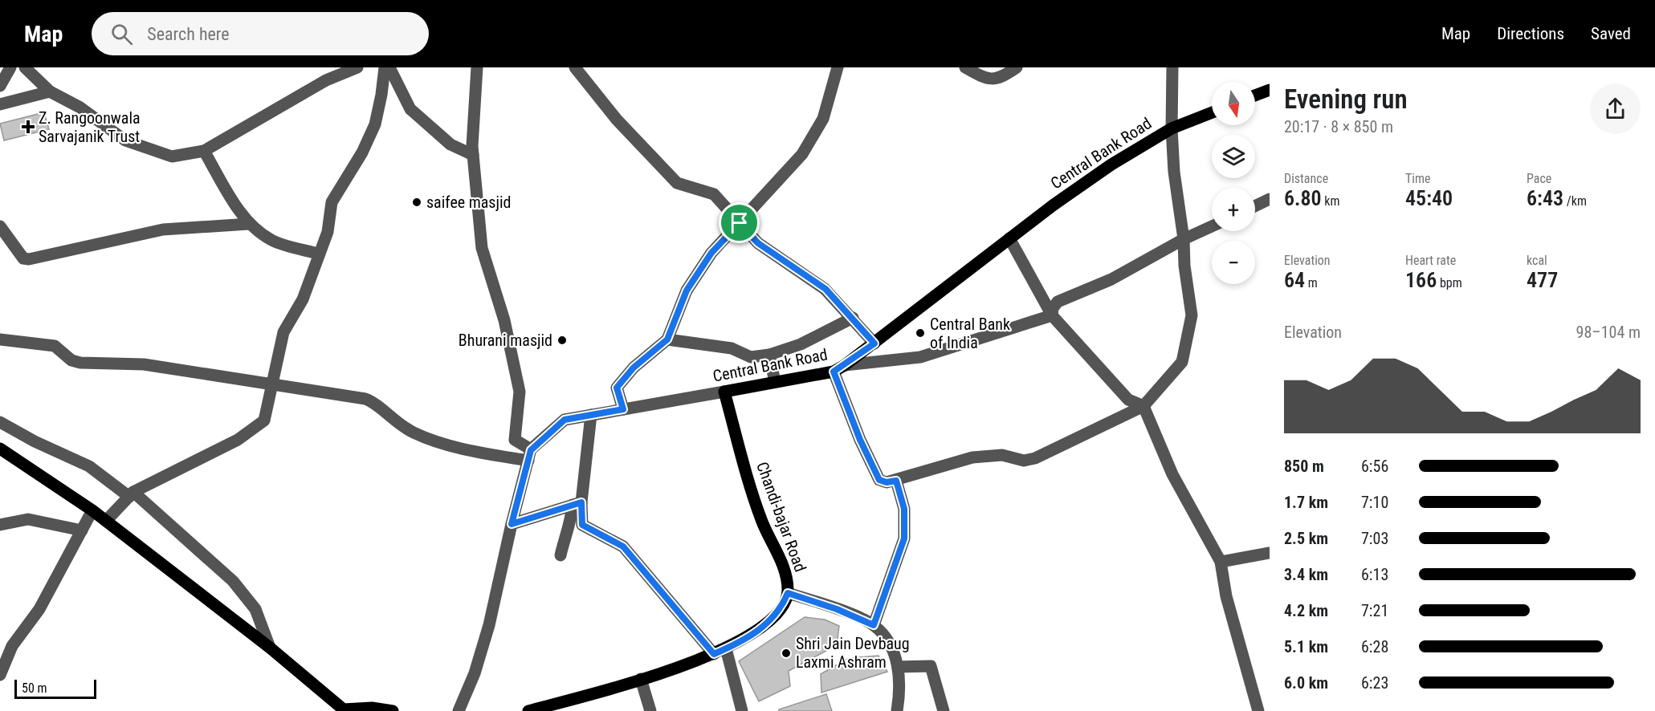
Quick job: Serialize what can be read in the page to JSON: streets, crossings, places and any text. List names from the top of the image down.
{
  "streets": {
    "main road": ["Central Bank Road", "Chandi-bajar Road"]
  },
  "crossings": [
    ["Central Bank Road", "Chandi-bajar Road"]
  ],
  "places": {
    "health": ["Z. Rangoonwala Sarvajanik Trust"],
    "other": [
      "saifee masjid",
      "Central Bank of India",
      "Bhurani masjid",
      "Shri Jain Devbaug Laxmi Ashram"
    ]
  },
  "scale_bar": "50 m",
  "north": "bottom",
  "page": {
    "header": "Map",
    "search": "Search here",
    "nav": ["Map", "Directions", "Saved"],
    "heading": ["Evening run", "20:17 · 8 × 850 m"],
    "map_buttons": ["+", "−"],
    "stats": [
      ["Distance", "6.80 km"],
      ["Time", "45:40"],
      ["Pace", "6:43 /km"],
      ["Elevation", "64 m"],
      ["Heart rate", "166 bpm"],
      ["kcal", "477"]
    ],
    "chart": ["Elevation", "98–104 m"],
    "list": [
      {
        "name": "850 m",
        "note": "6:56"
      },
      {
        "name": "1.7 km",
        "note": "7:10"
      },
      {
        "name": "2.5 km",
        "note": "7:03"
      },
      {
        "name": "3.4 km",
        "note": "6:13"
      },
      {
        "name": "4.2 km",
        "note": "7:21"
      },
      {
        "name": "5.1 km",
        "note": "6:28"
      },
      {
        "name": "6.0 km",
        "note": "6:23"
      }
    ],
    "scale": "50 m"
  }
}
